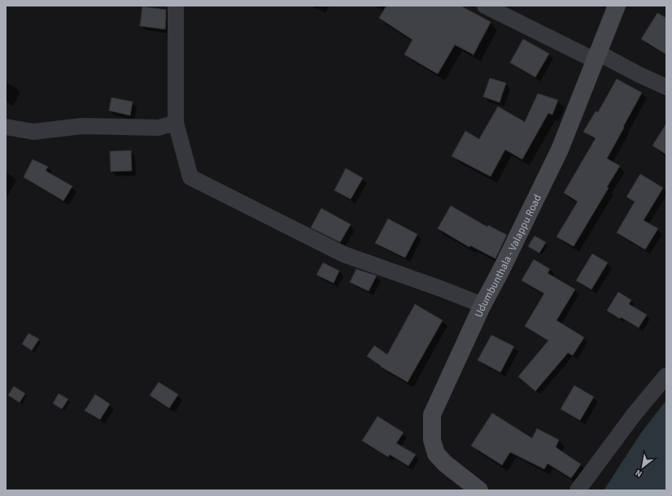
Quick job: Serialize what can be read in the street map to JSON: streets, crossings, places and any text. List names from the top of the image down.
{
  "streets": {
    "main road": ["Udumbunthala - Valappu Road"]
  },
  "north": "bottom left"
}
